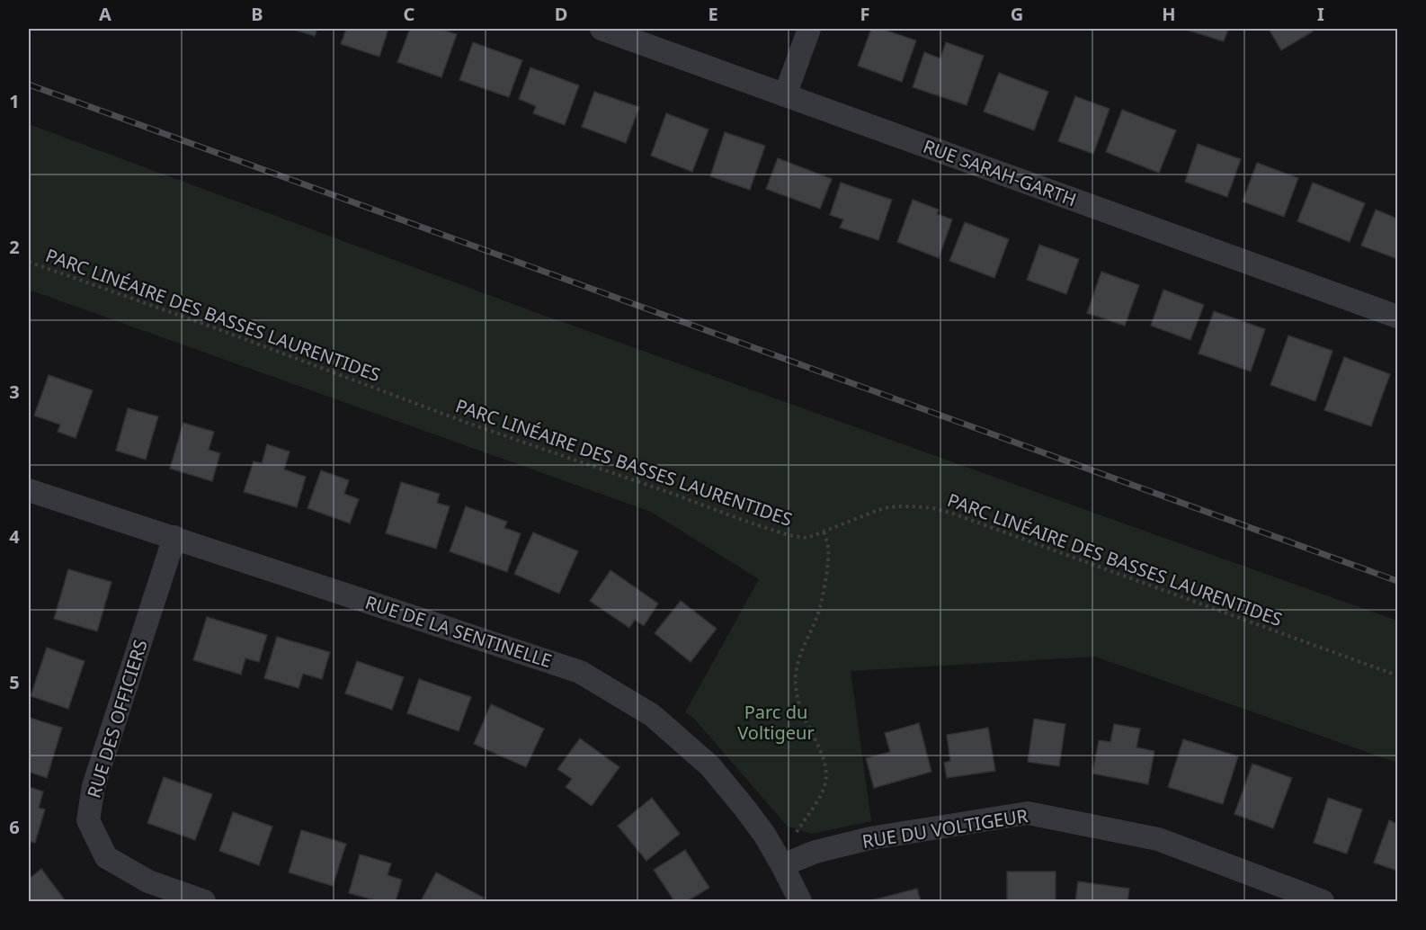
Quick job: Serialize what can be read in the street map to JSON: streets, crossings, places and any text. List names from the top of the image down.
{
  "streets": {
    "street": [
      "RUE SARAH-GARTH",
      "RUE DE LA SENTINELLE",
      "RUE DES OFFICIERS",
      "RUE DU VOLTIGEUR"
    ],
    "path": ["PARC LINÉAIRE DES BASSES LAURENTIDES"]
  },
  "crossings": [
    ["RUE DE LA SENTINELLE", "RUE DES OFFICIERS"],
    ["RUE DE LA SENTINELLE", "RUE DU VOLTIGEUR"]
  ],
  "parks": ["Parc du Voltigeur"],
  "grid": {
    "columns": [
      "A",
      "B",
      "C",
      "D",
      "E",
      "F",
      "G",
      "H",
      "I"
    ],
    "rows": [
      "1",
      "2",
      "3",
      "4",
      "5",
      "6"
    ]
  }
}
